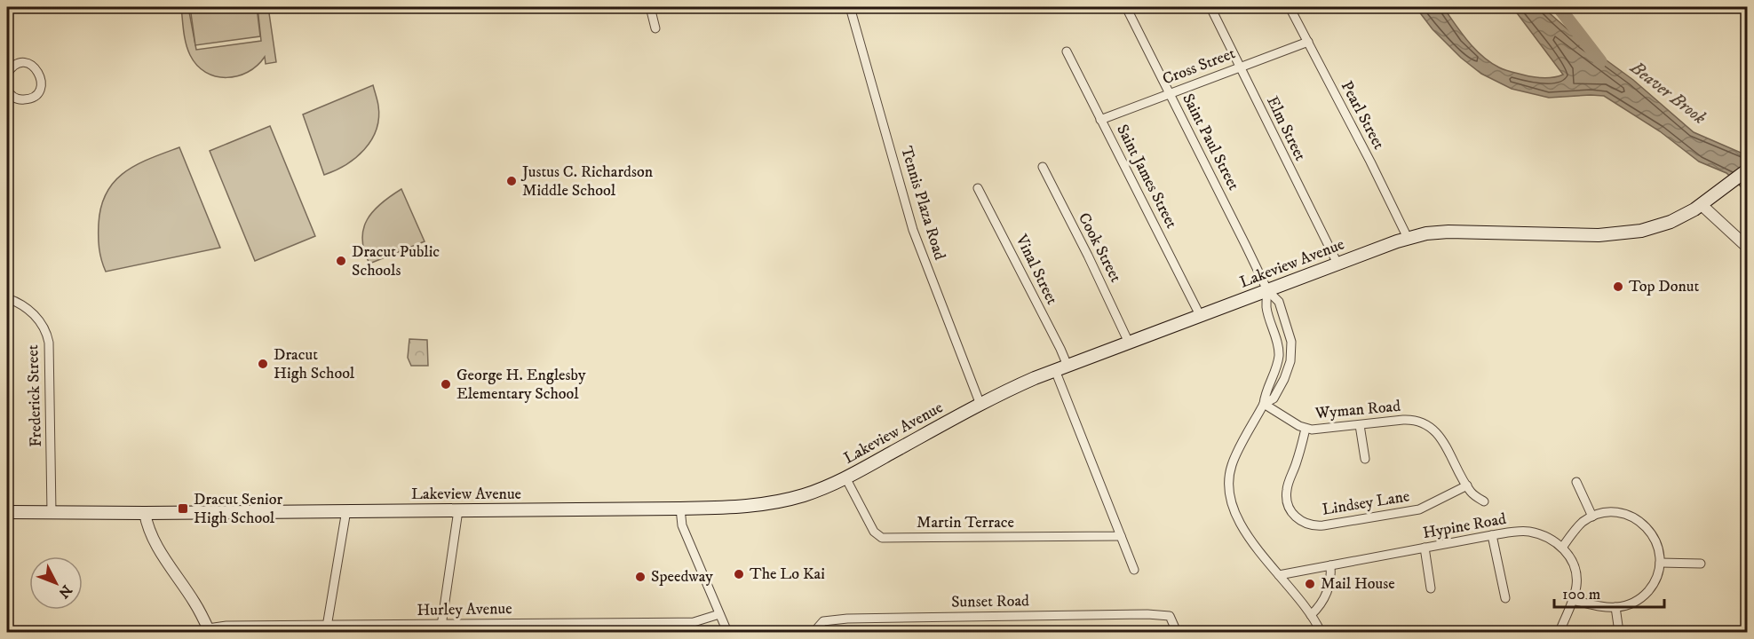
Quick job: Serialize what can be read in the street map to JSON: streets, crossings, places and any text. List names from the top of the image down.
{
  "streets": {
    "main road": ["Lakeview Avenue"],
    "street": [
      "Cross Street",
      "Pearl Street",
      "Elm Street",
      "Saint Paul Street",
      "Saint James Street",
      "Tennis Plaza Road",
      "Cook Street",
      "Vinal Street",
      "Frederick Street",
      "Wyman Road",
      "Lindsey Lane",
      "Martin Terrace",
      "Hypine Road",
      "Sunset Road",
      "Hurley Avenue"
    ]
  },
  "crossings": [
    ["Cross Street", "Pearl Street"],
    ["Cross Street", "Elm Street"],
    ["Cross Street", "Saint Paul Street"],
    ["Cross Street", "Saint James Street"],
    ["Pearl Street", "Lakeview Avenue"],
    ["Elm Street", "Lakeview Avenue"],
    ["Saint Paul Street", "Lakeview Avenue"],
    ["Saint James Street", "Lakeview Avenue"],
    ["Tennis Plaza Road", "Lakeview Avenue"],
    ["Cook Street", "Lakeview Avenue"],
    ["Lakeview Avenue", "Vinal Street"],
    ["Lakeview Avenue", "Frederick Street"],
    ["Lakeview Avenue", "Martin Terrace"],
    ["Wyman Road", "Lindsey Lane"]
  ],
  "water": ["Beaver Brook"],
  "places": {
    "other": [
      "Justus C. Richardson Middle School",
      "Dracut Public Schools",
      "Top Donut",
      "Dracut High School",
      "George H. Englesby Elementary School",
      "The Lo Kai",
      "Speedway",
      "Mail House"
    ],
    "transit": ["Dracut Senior High School"]
  },
  "scale_bar": "100 m",
  "north": "bottom right"
}
